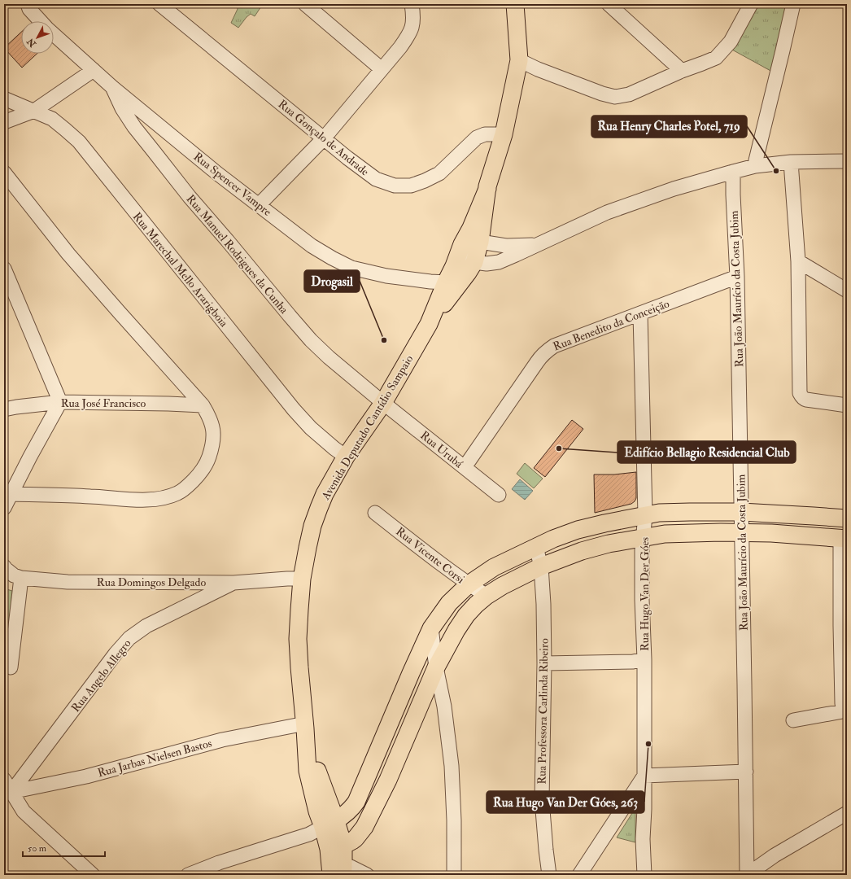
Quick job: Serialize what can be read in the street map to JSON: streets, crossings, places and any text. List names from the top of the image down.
{
  "streets": {
    "main road": ["Avenida Deputado Cantídio Sampaio"],
    "street": [
      "Rua Gonçalo de Andrade",
      "Rua Spencer Vampre",
      "Rua Manuel Rodrigues da Cunha",
      "Rua Marechal Mello Ararigboia",
      "Rua João Maurício da Costa Jubim",
      "Rua Benedito da Conceição",
      "Rua José Francisco",
      "Rua Urubá",
      "Rua Vicente Corsi",
      "Rua Domingos Delgado",
      "Rua Hugo Van Der Góes",
      "Rua Angelo Allegro",
      "Rua Professora Carlinda Ribeiro",
      "Rua Jarbas Nielsen Bastos"
    ]
  },
  "crossings": [
    ["Rua Gonçalo de Andrade", "Avenida Deputado Cantídio Sampaio"],
    ["Rua Spencer Vampre", "Rua Manuel Rodrigues da Cunha"],
    ["Rua Spencer Vampre", "Avenida Deputado Cantídio Sampaio"],
    ["Rua Manuel Rodrigues da Cunha", "Avenida Deputado Cantídio Sampaio"],
    ["Rua Manuel Rodrigues da Cunha", "Rua Urubá"],
    ["Rua Marechal Mello Ararigboia", "Avenida Deputado Cantídio Sampaio"],
    ["Rua João Maurício da Costa Jubim", "Rua Benedito da Conceição"],
    ["Rua Benedito da Conceição", "Rua Urubá"],
    ["Rua Benedito da Conceição", "Rua Hugo Van Der Góes"],
    ["Avenida Deputado Cantídio Sampaio", "Rua Urubá"],
    ["Avenida Deputado Cantídio Sampaio", "Rua Domingos Delgado"],
    ["Avenida Deputado Cantídio Sampaio", "Rua Jarbas Nielsen Bastos"],
    ["Rua Domingos Delgado", "Rua Angelo Allegro"],
    ["Rua Angelo Allegro", "Rua Jarbas Nielsen Bastos"]
  ],
  "places": [
    "Rua Henry Charles Potel, 719",
    "Drogasil",
    "Edifício Bellagio Residencial Club",
    "Rua Hugo Van Der Góes, 263"
  ],
  "scale_bar": "50 m",
  "north": "bottom left"
}
